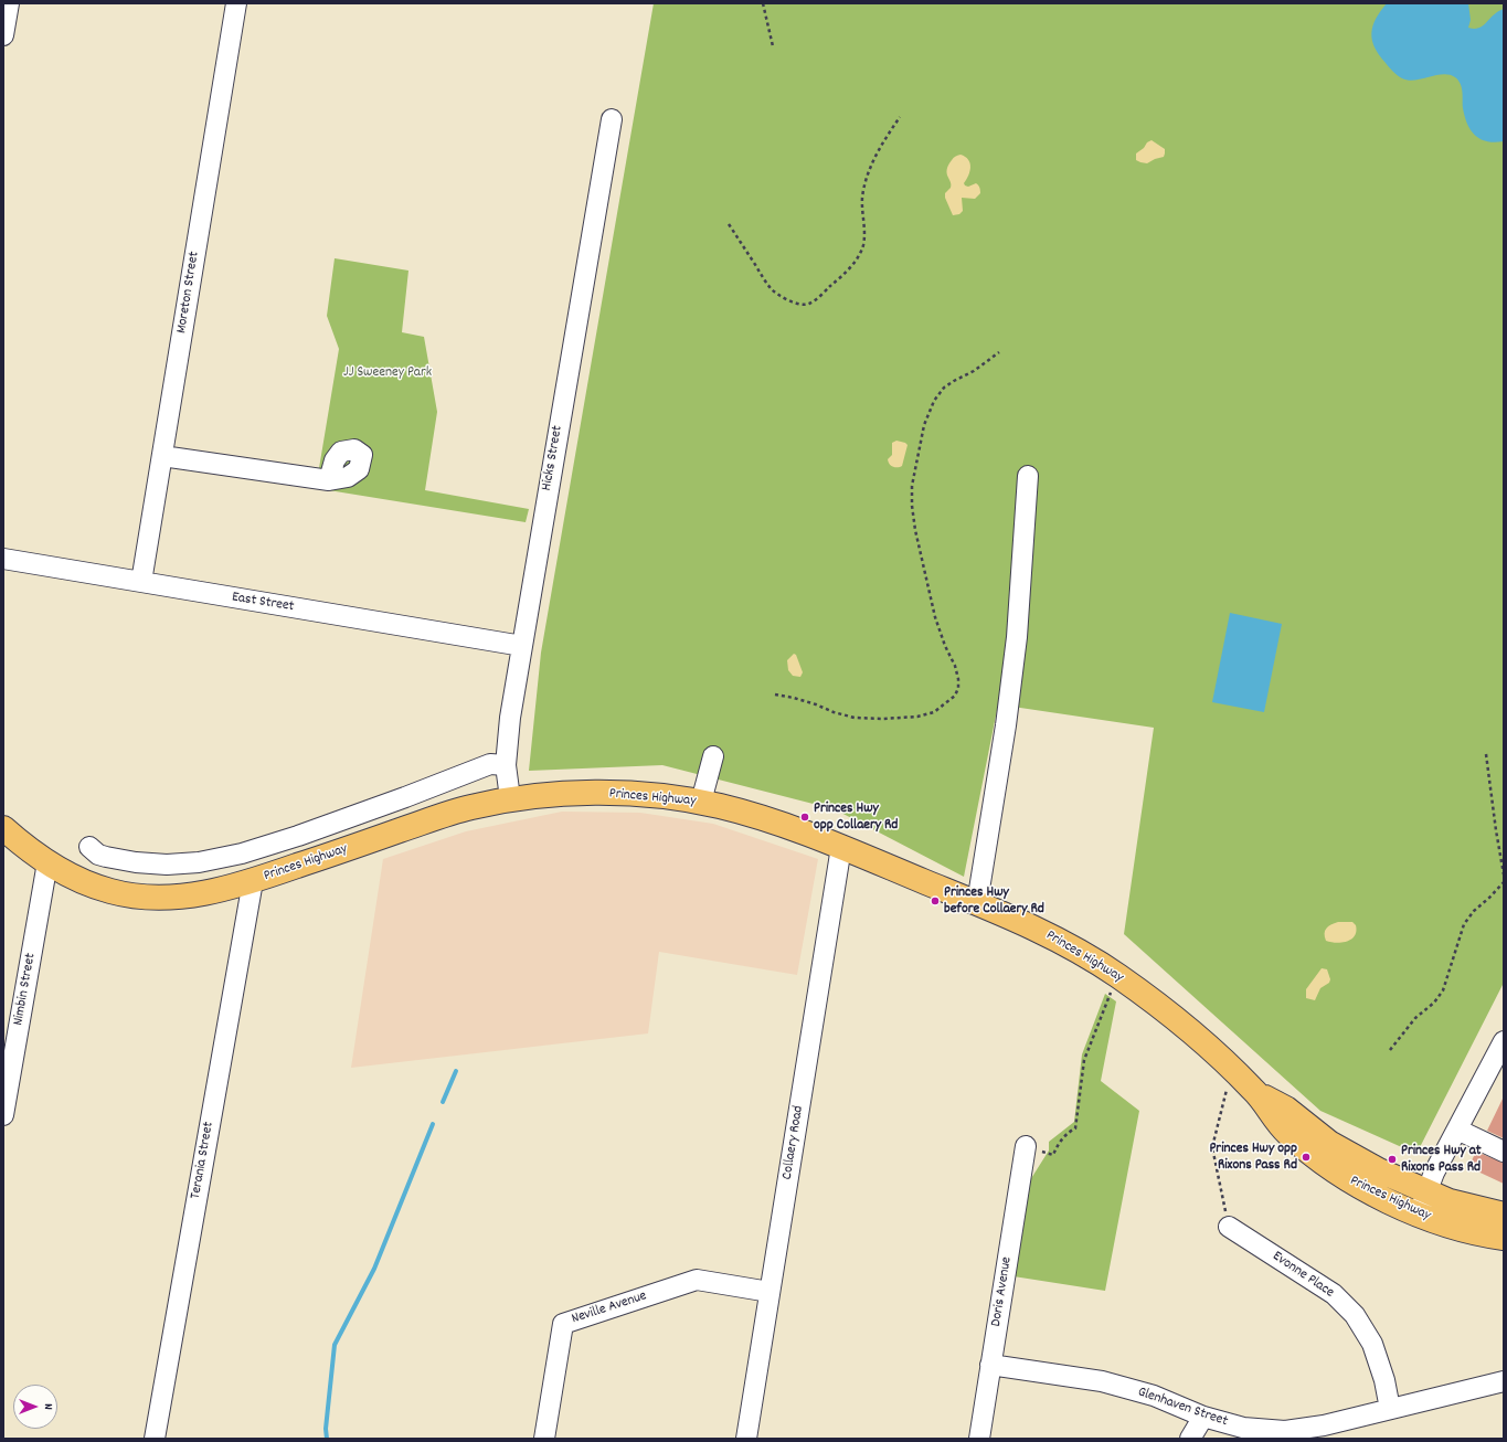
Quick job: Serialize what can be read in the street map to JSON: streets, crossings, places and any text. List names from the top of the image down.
{
  "streets": {
    "main road": ["Princes Highway"],
    "street": [
      "Moreton Street",
      "Hicks Street",
      "East Street",
      "Nimbin Street",
      "Collaery Road",
      "Terania Street",
      "Evonne Place",
      "Doris Avenue",
      "Neville Avenue",
      "Glenhaven Street"
    ]
  },
  "crossings": [
    ["Moreton Street", "East Street"],
    ["Hicks Street", "East Street"],
    ["Hicks Street", "Princes Highway"],
    ["Princes Highway", "Nimbin Street"],
    ["Princes Highway", "Collaery Road"],
    ["Princes Highway", "Terania Street"],
    ["Collaery Road", "Neville Avenue"],
    ["Evonne Place", "Glenhaven Street"],
    ["Doris Avenue", "Glenhaven Street"]
  ],
  "parks": ["JJ Sweeney Park"],
  "places": [
    "Princes Hwy opp Collaery Rd",
    "Princes Hwy before Collaery Rd",
    "Princes Hwy opp Rixons Pass Rd",
    "Princes Hwy at Rixons Pass Rd"
  ],
  "north": "right"
}
